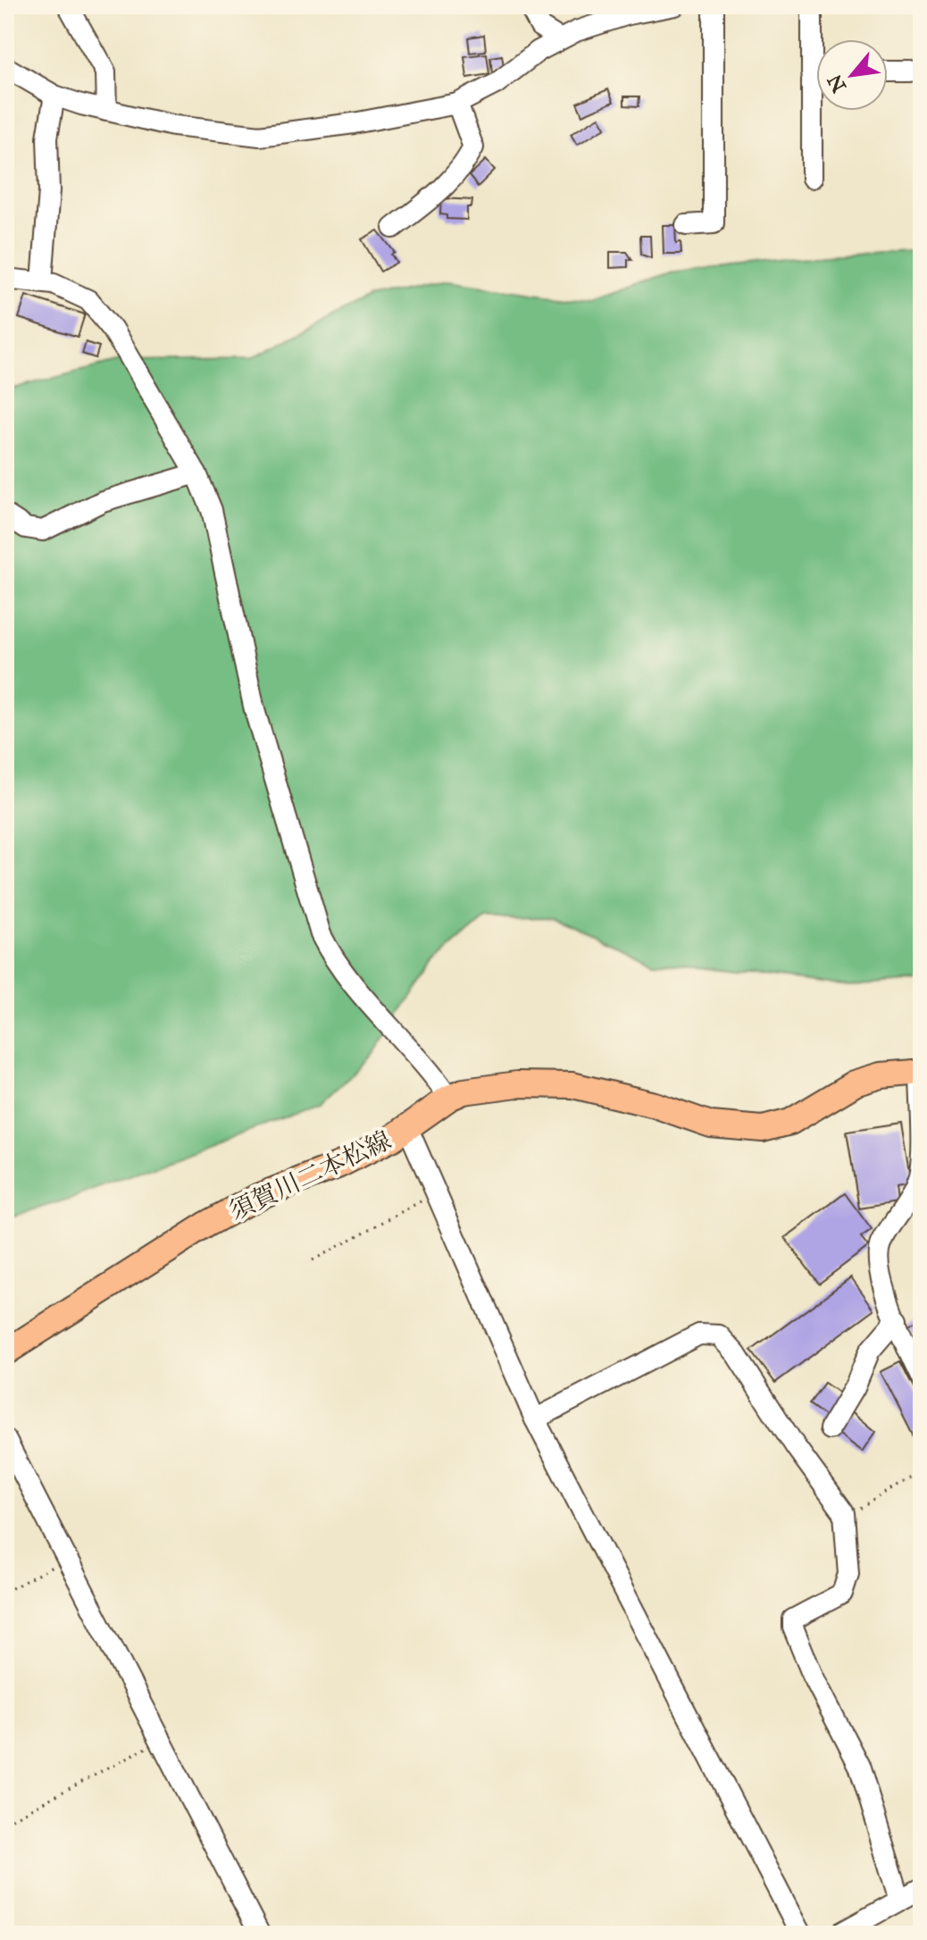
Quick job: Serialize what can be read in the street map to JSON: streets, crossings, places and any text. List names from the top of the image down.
{
  "streets": {
    "main road": ["須賀川二本松線"]
  },
  "north": "bottom left"
}
